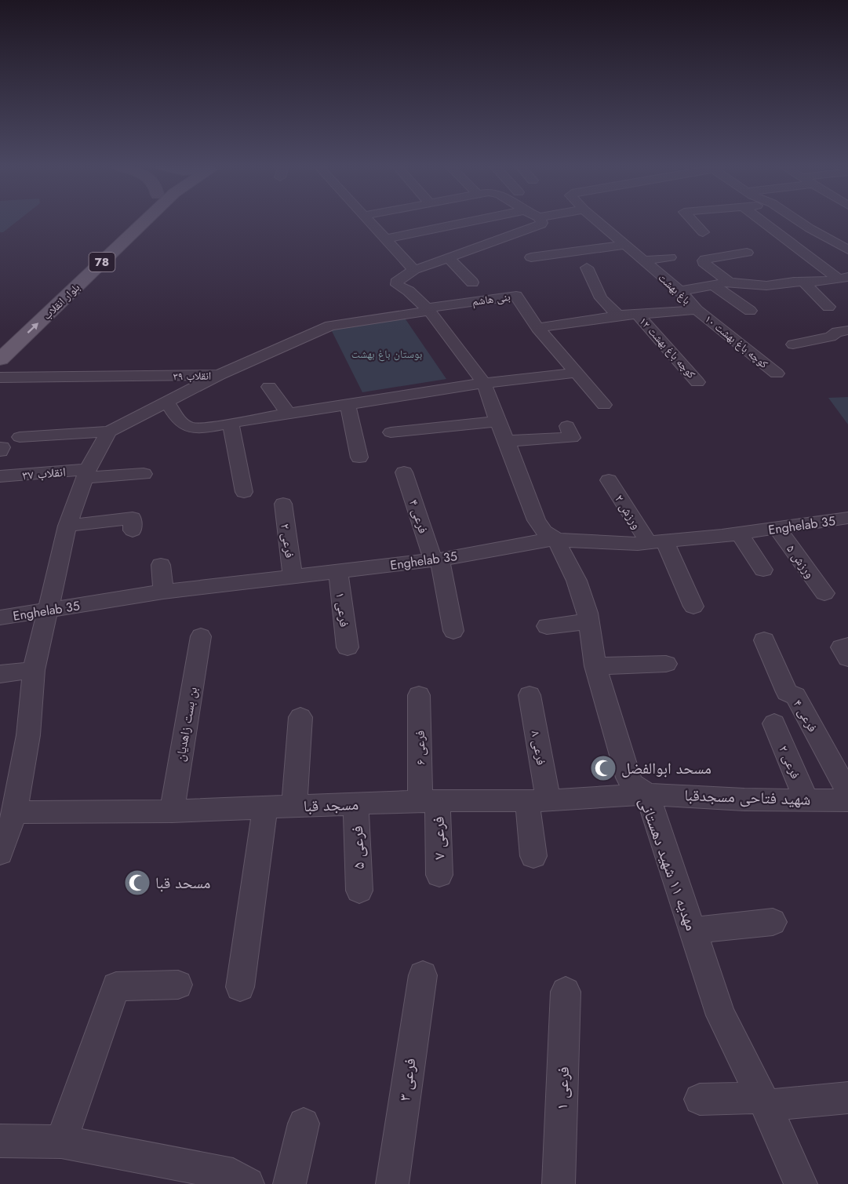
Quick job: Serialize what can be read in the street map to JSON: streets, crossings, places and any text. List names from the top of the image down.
{
  "streets": {
    "main road": ["78", "بلوار انقلاب"],
    "street": [
      "باغ بهشت",
      "بنی هاشم",
      "کوچه باغ بهشت ۱۰",
      "کوچه باغ بهشت ۱۲",
      "انقلاب ۳۹",
      "انقلاب ۳۷",
      "ورزش ۲",
      "فرعی ۴",
      "Enghelab 35",
      "فرعی ۲",
      "ورزش ۵",
      "فرعی ۱",
      "بن بست زاهدیان",
      "فرعی ۶",
      "فرعی ۸",
      "شهید فتاحی مسجدقبا",
      "مسجد قبا",
      "فرعی ۷",
      "فرعی ۵",
      "مهدیه ۱۱ شهید دهستانی",
      "فرعی ۳"
    ]
  },
  "crossings": [
    ["باغ بهشت", "بنی هاشم"],
    ["باغ بهشت", "کوچه باغ بهشت ۱۰"],
    ["باغ بهشت", "کوچه باغ بهشت ۱۲"],
    ["بنی هاشم", "انقلاب ۳۹"],
    ["ورزش ۲", "Enghelab 35"],
    ["فرعی ۴", "Enghelab 35"],
    ["Enghelab 35", "فرعی ۲"],
    ["Enghelab 35", "ورزش ۵"],
    ["Enghelab 35", "فرعی ۱"],
    ["Enghelab 35", "مهدیه ۱۱ شهید دهستانی"],
    ["فرعی ۲", "شهید فتاحی مسجدقبا"],
    ["بن بست زاهدیان", "مسجد قبا"],
    ["فرعی ۶", "مسجد قبا"],
    ["فرعی ۶", "فرعی ۷"],
    ["فرعی ۸", "مسجد قبا"],
    ["شهید فتاحی مسجدقبا", "مسجد قبا"],
    ["شهید فتاحی مسجدقبا", "مهدیه ۱۱ شهید دهستانی"],
    ["مسجد قبا", "فرعی ۷"],
    ["مسجد قبا", "فرعی ۵"],
    ["مسجد قبا", "مهدیه ۱۱ شهید دهستانی"]
  ],
  "parks": ["بوستان باغ بهشت"],
  "places": {
    "mosque": ["مسحد ابوالفضل", "مسحد قبا"]
  }
}
